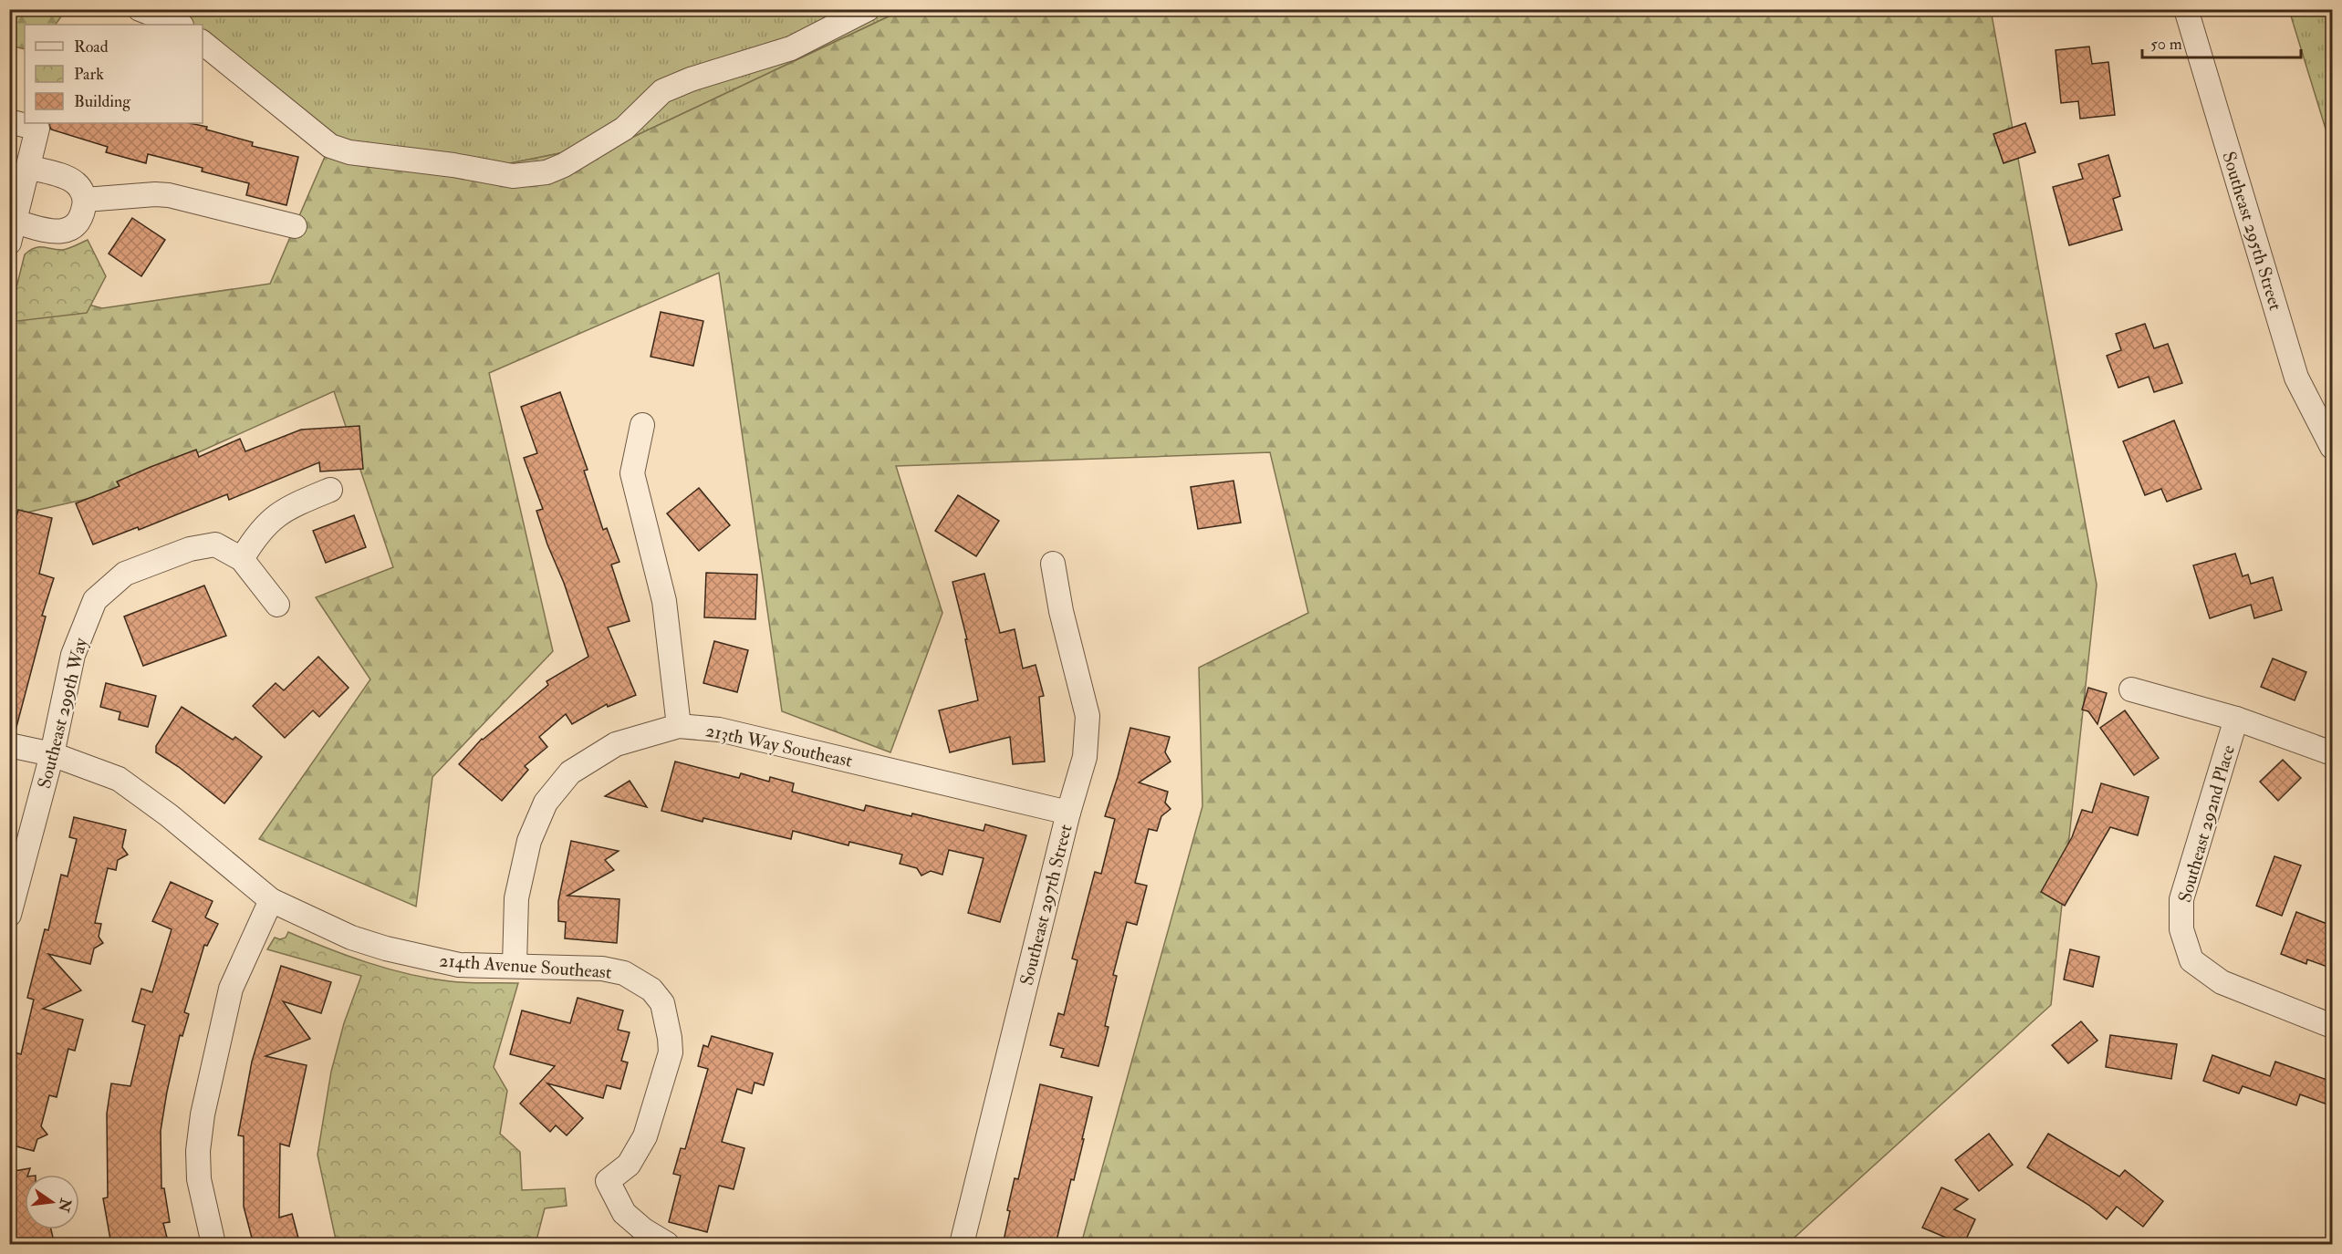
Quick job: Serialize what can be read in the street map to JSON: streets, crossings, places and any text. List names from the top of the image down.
{
  "streets": {
    "street": [
      "Southeast 295th Street",
      "Southeast 299th Way",
      "213th Way Southeast",
      "Southeast 292nd Place",
      "Southeast 297th Street",
      "214th Avenue Southeast"
    ]
  },
  "crossings": [
    ["Southeast 299th Way", "214th Avenue Southeast"],
    ["213th Way Southeast", "Southeast 297th Street"],
    ["213th Way Southeast", "214th Avenue Southeast"]
  ],
  "legend": ["Road", "Park", "Building"],
  "scale_bar": "50 m",
  "north": "right"
}
